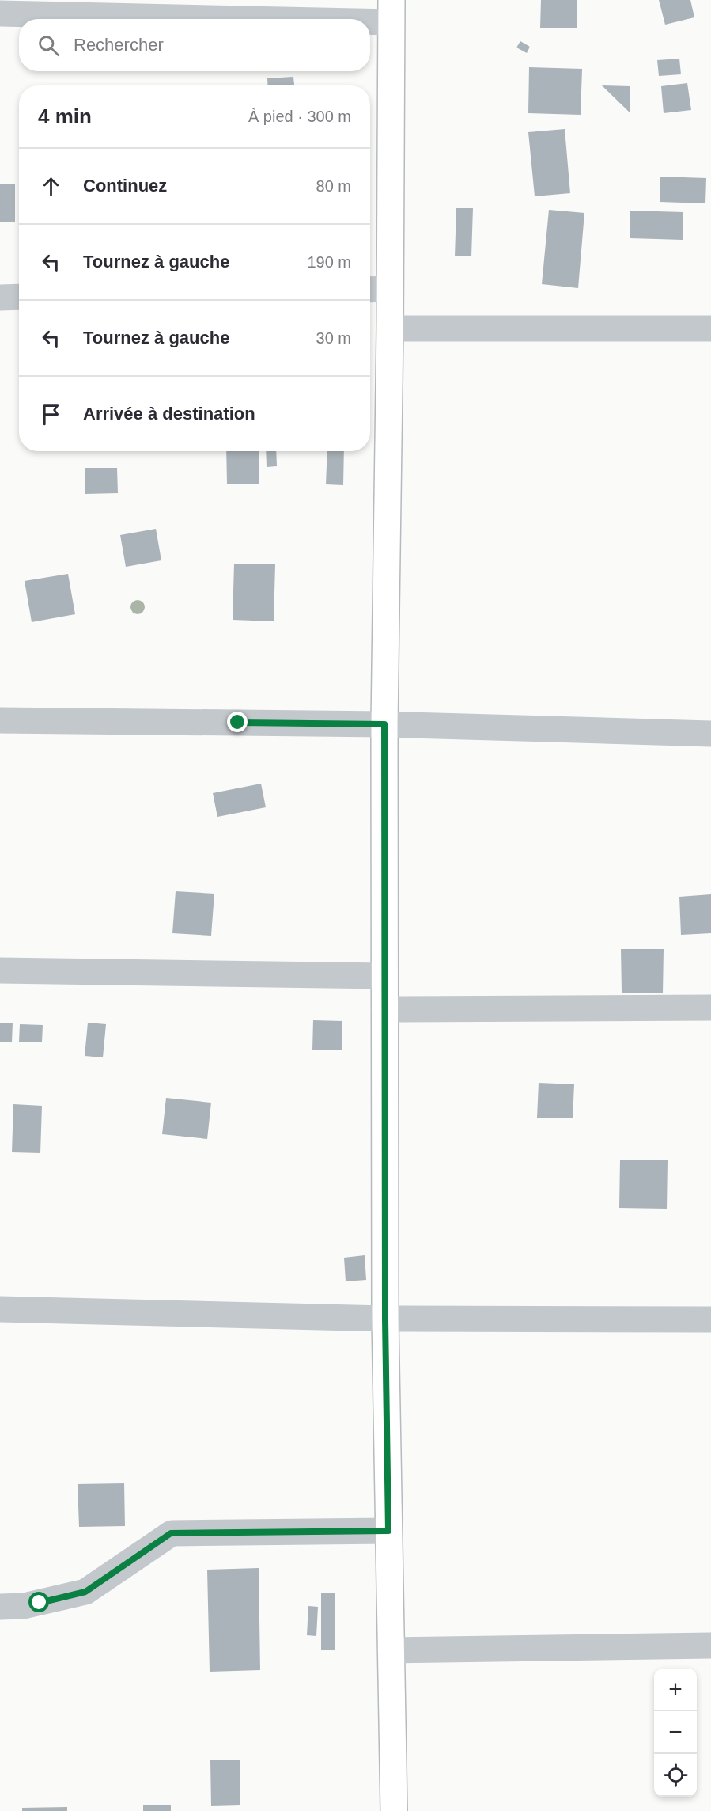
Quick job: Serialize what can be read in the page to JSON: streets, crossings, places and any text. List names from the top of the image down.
{
  "page": {
    "search": "Rechercher",
    "heading": ["4 min", "À pied · 300 m"],
    "list": [
      ["Continuez", "80 m"],
      ["Tournez à gauche", "190 m"],
      ["Tournez à gauche", "30 m"],
      "Arrivée à destination"
    ],
    "map_buttons": ["+", "−"]
  }
}
